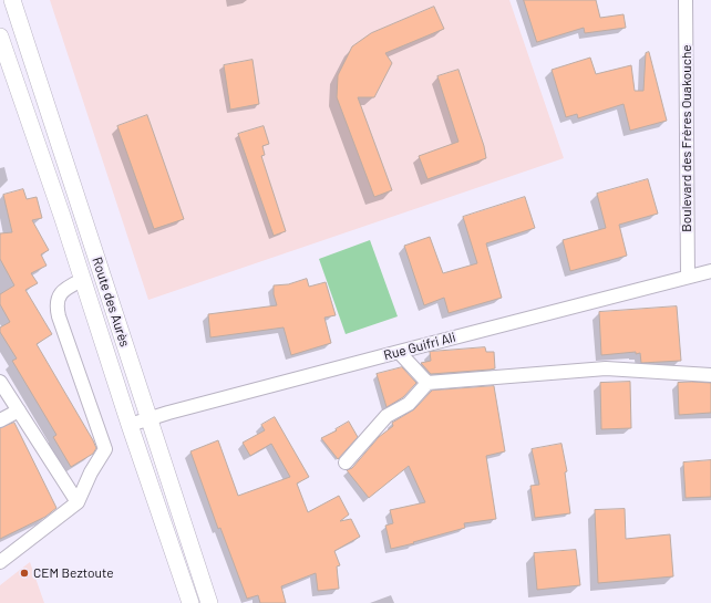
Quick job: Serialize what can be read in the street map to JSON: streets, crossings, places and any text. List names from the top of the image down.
{
  "streets": {
    "street": ["Boulevard des Frères Ouakouche", "Route des Aurès", "Rue Guifri Ali"]
  },
  "crossings": [
    ["Boulevard des Frères Ouakouche", "Rue Guifri Ali"],
    ["Route des Aurès", "Rue Guifri Ali"]
  ],
  "places": ["CEM Beztoute"]
}
